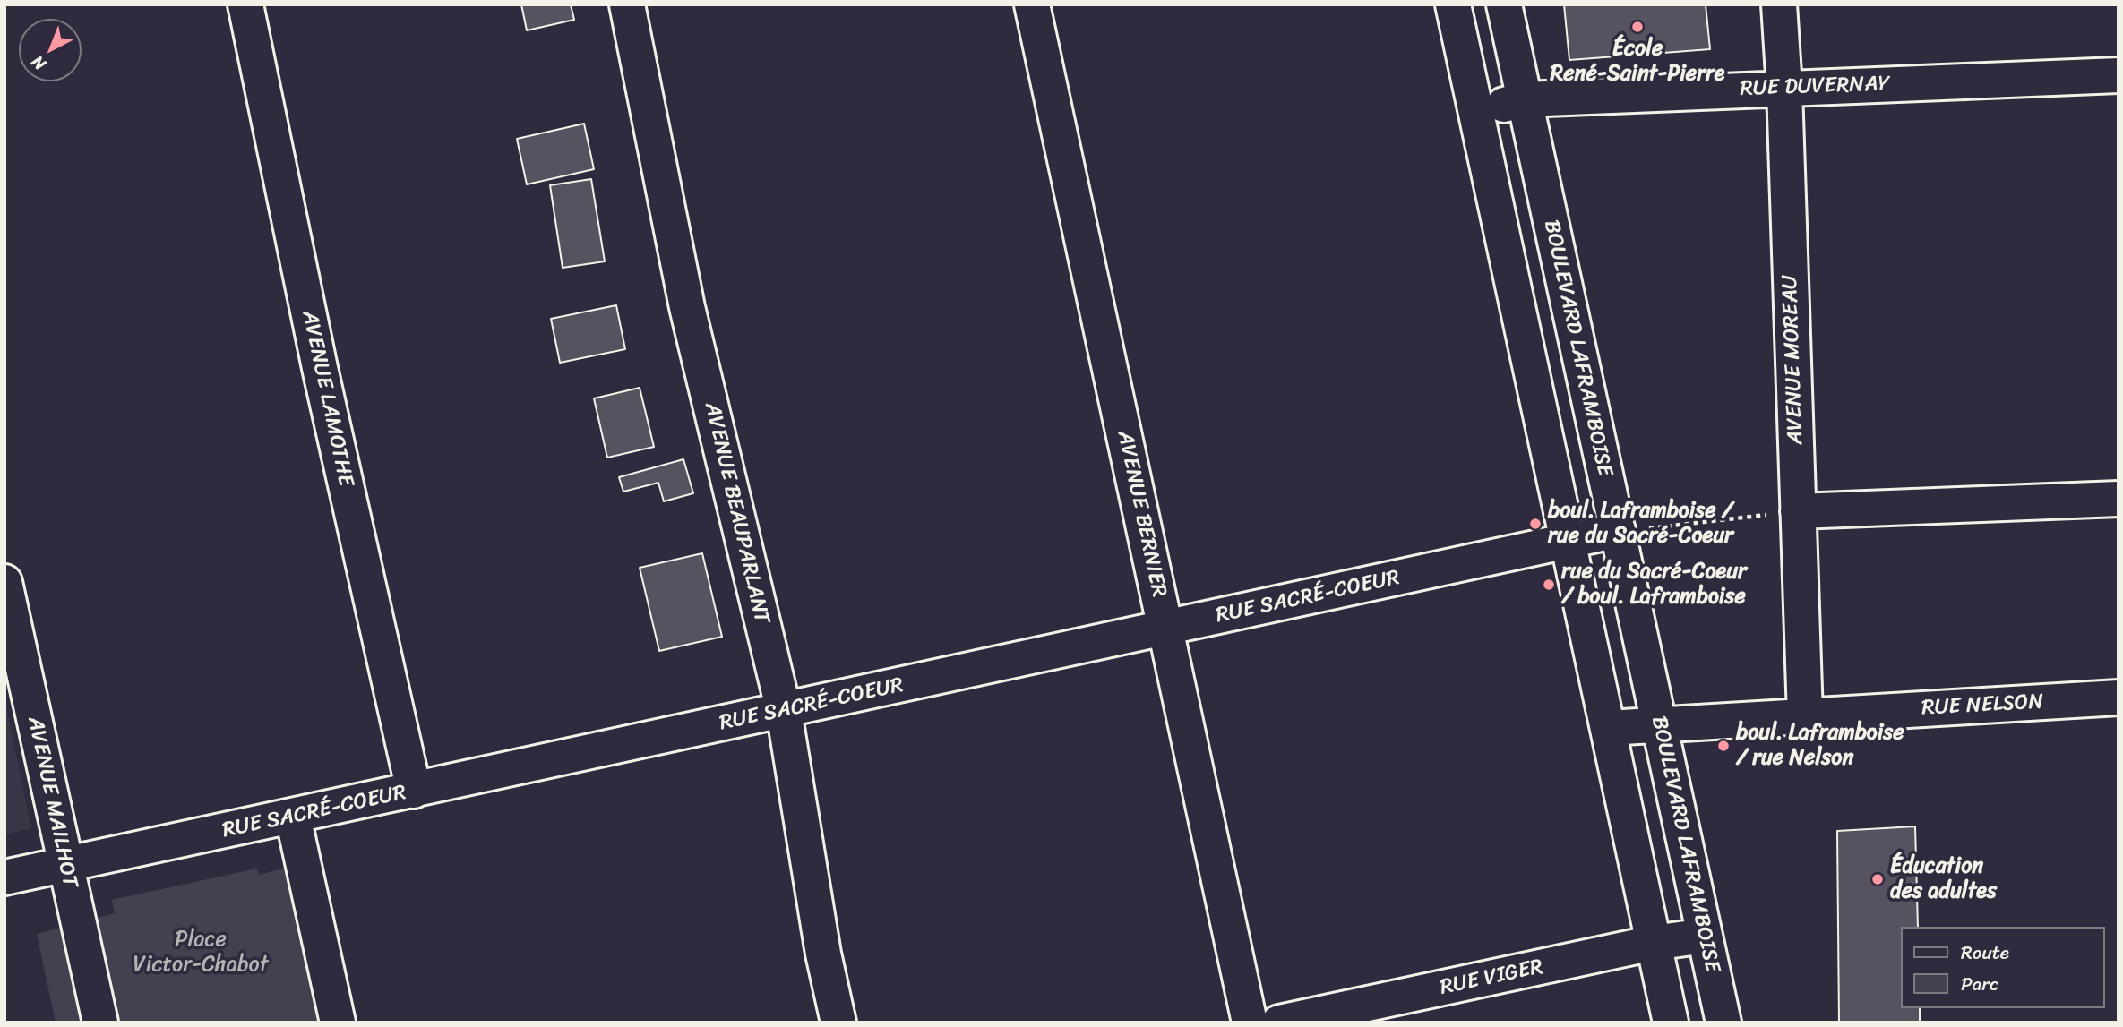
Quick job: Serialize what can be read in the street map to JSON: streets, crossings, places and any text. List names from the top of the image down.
{
  "streets": {
    "street": [
      "RUE DUVERNAY",
      "BOULEVARD LAFRAMBOISE",
      "AVENUE MOREAU",
      "AVENUE LAMOTHE",
      "AVENUE BEAUPARLANT",
      "AVENUE BERNIER",
      "RUE SACRÉ-COEUR",
      "RUE NELSON",
      "AVENUE MAILHOT",
      "RUE VIGER"
    ]
  },
  "crossings": [
    ["RUE DUVERNAY", "BOULEVARD LAFRAMBOISE"],
    ["RUE DUVERNAY", "AVENUE MOREAU"],
    ["BOULEVARD LAFRAMBOISE", "RUE SACRÉ-COEUR"],
    ["BOULEVARD LAFRAMBOISE", "RUE NELSON"],
    ["BOULEVARD LAFRAMBOISE", "RUE VIGER"],
    ["AVENUE MOREAU", "RUE NELSON"],
    ["AVENUE LAMOTHE", "RUE SACRÉ-COEUR"],
    ["AVENUE BEAUPARLANT", "RUE SACRÉ-COEUR"],
    ["AVENUE BERNIER", "RUE SACRÉ-COEUR"],
    ["RUE SACRÉ-COEUR", "AVENUE MAILHOT"]
  ],
  "parks": ["Place Victor-Chabot"],
  "places": [
    "École René-Saint-Pierre",
    "boul. Laframboise / rue du Sacré-Coeur",
    "rue du Sacré-Coeur / boul. Laframboise",
    "boul. Laframboise / rue Nelson",
    "Éducation des adultes"
  ],
  "legend": ["Route", "Parc"],
  "north": "bottom left"
}
